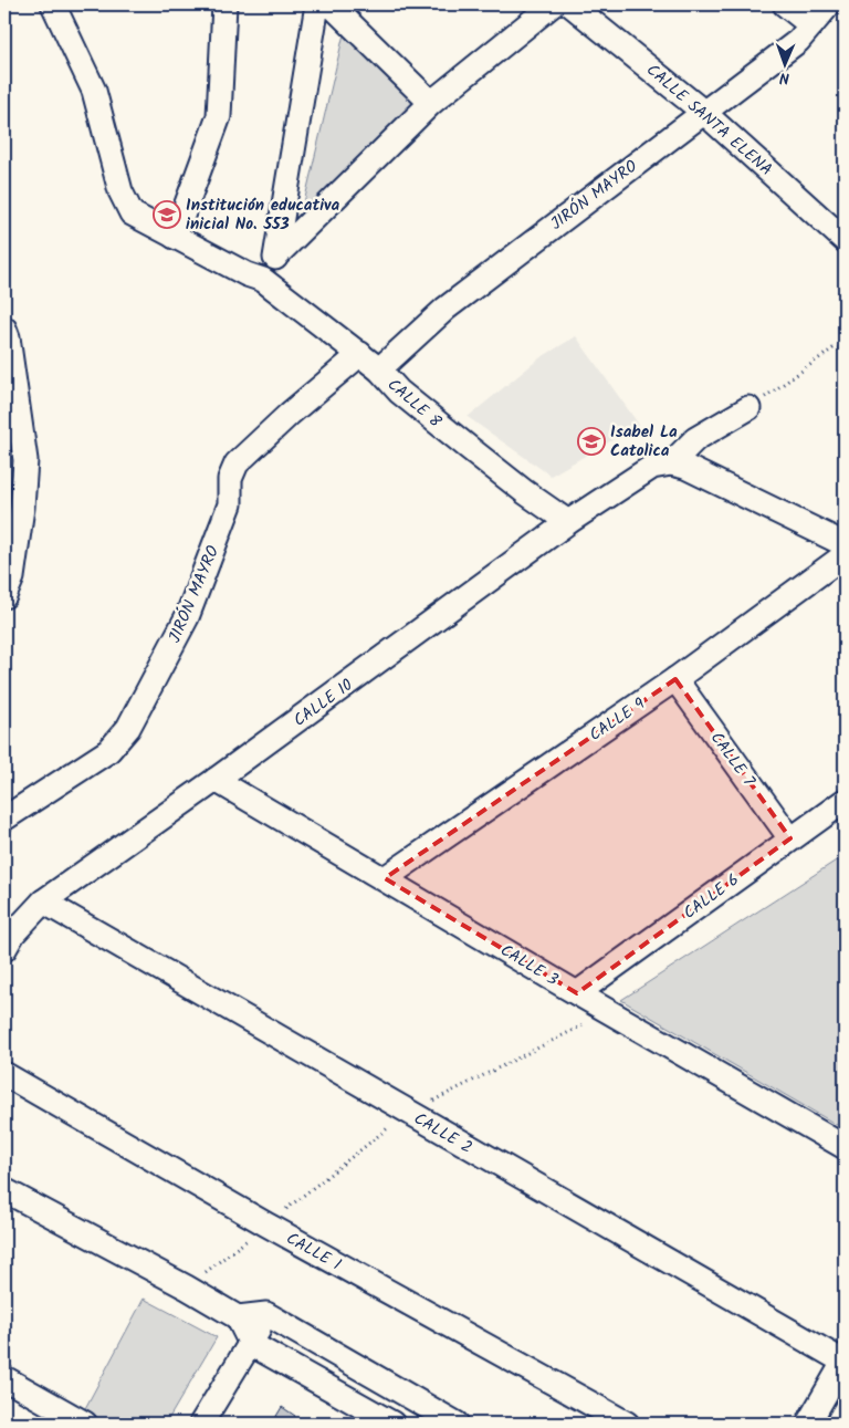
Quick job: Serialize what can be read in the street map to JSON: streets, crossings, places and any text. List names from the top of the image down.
{
  "streets": {
    "street": [
      "CALLE SANTA ELENA",
      "JIRÓN MAYRO",
      "CALLE 8",
      "CALLE 10",
      "CALLE 9",
      "CALLE 7",
      "CALLE 6",
      "CALLE 3",
      "CALLE 2",
      "CALLE 1"
    ]
  },
  "crossings": [
    ["CALLE SANTA ELENA", "JIRÓN MAYRO"],
    ["JIRÓN MAYRO", "CALLE 8"],
    ["CALLE 8", "CALLE 10"],
    ["CALLE 10", "CALLE 3"],
    ["CALLE 10", "CALLE 2"],
    ["CALLE 9", "CALLE 7"],
    ["CALLE 9", "CALLE 3"],
    ["CALLE 7", "CALLE 6"],
    ["CALLE 6", "CALLE 3"]
  ],
  "places": {
    "school or university": ["Institución educativa inicial No. 553", "Isabel La Catolica"]
  },
  "north": "bottom"
}
